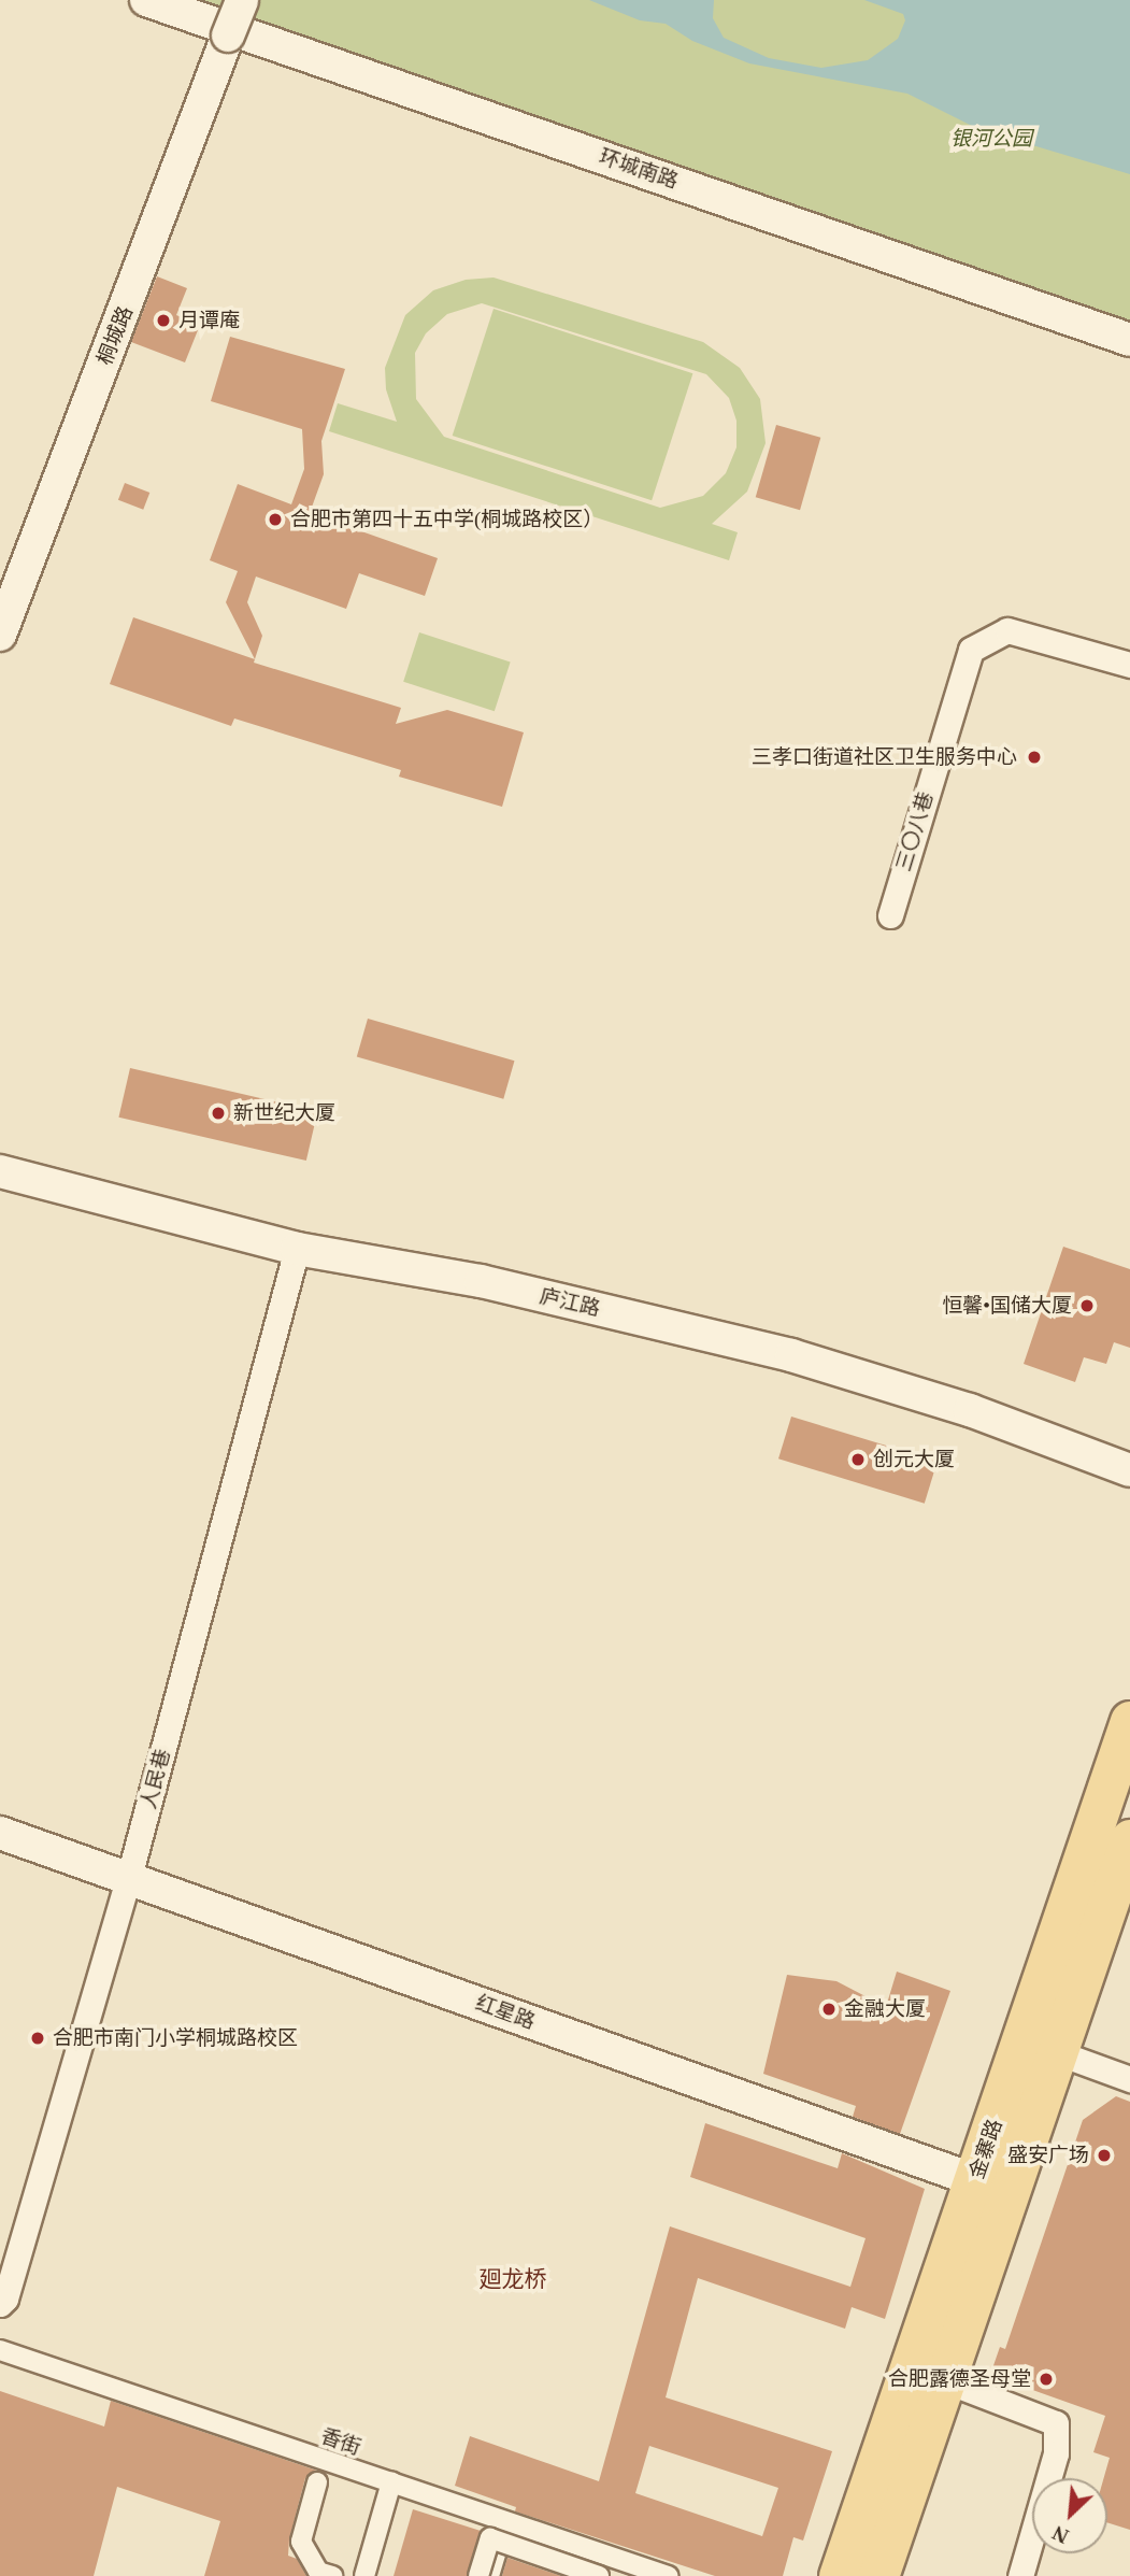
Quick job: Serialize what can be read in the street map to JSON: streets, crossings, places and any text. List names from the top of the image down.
{
  "streets": {
    "main road": ["金寨路"],
    "street": [
      "环城南路",
      "桐城路",
      "三〇八巷",
      "庐江路",
      "人民巷",
      "红星路",
      "香街"
    ]
  },
  "crossings": [
    ["庐江路", "人民巷"],
    ["人民巷", "红星路"],
    ["红星路", "金寨路"]
  ],
  "districts": ["廻龙桥"],
  "parks": ["银河公园"],
  "places": [
    "月谭庵",
    "合肥市第四十五中学(桐城路校区）",
    "三孝口街道社区卫生服务中心",
    "新世纪大厦",
    "恒馨•国储大厦",
    "创元大厦",
    "金融大厦",
    "合肥市南门小学桐城路校区",
    "盛安广场",
    "合肥露德圣母堂"
  ],
  "north": "bottom left"
}
